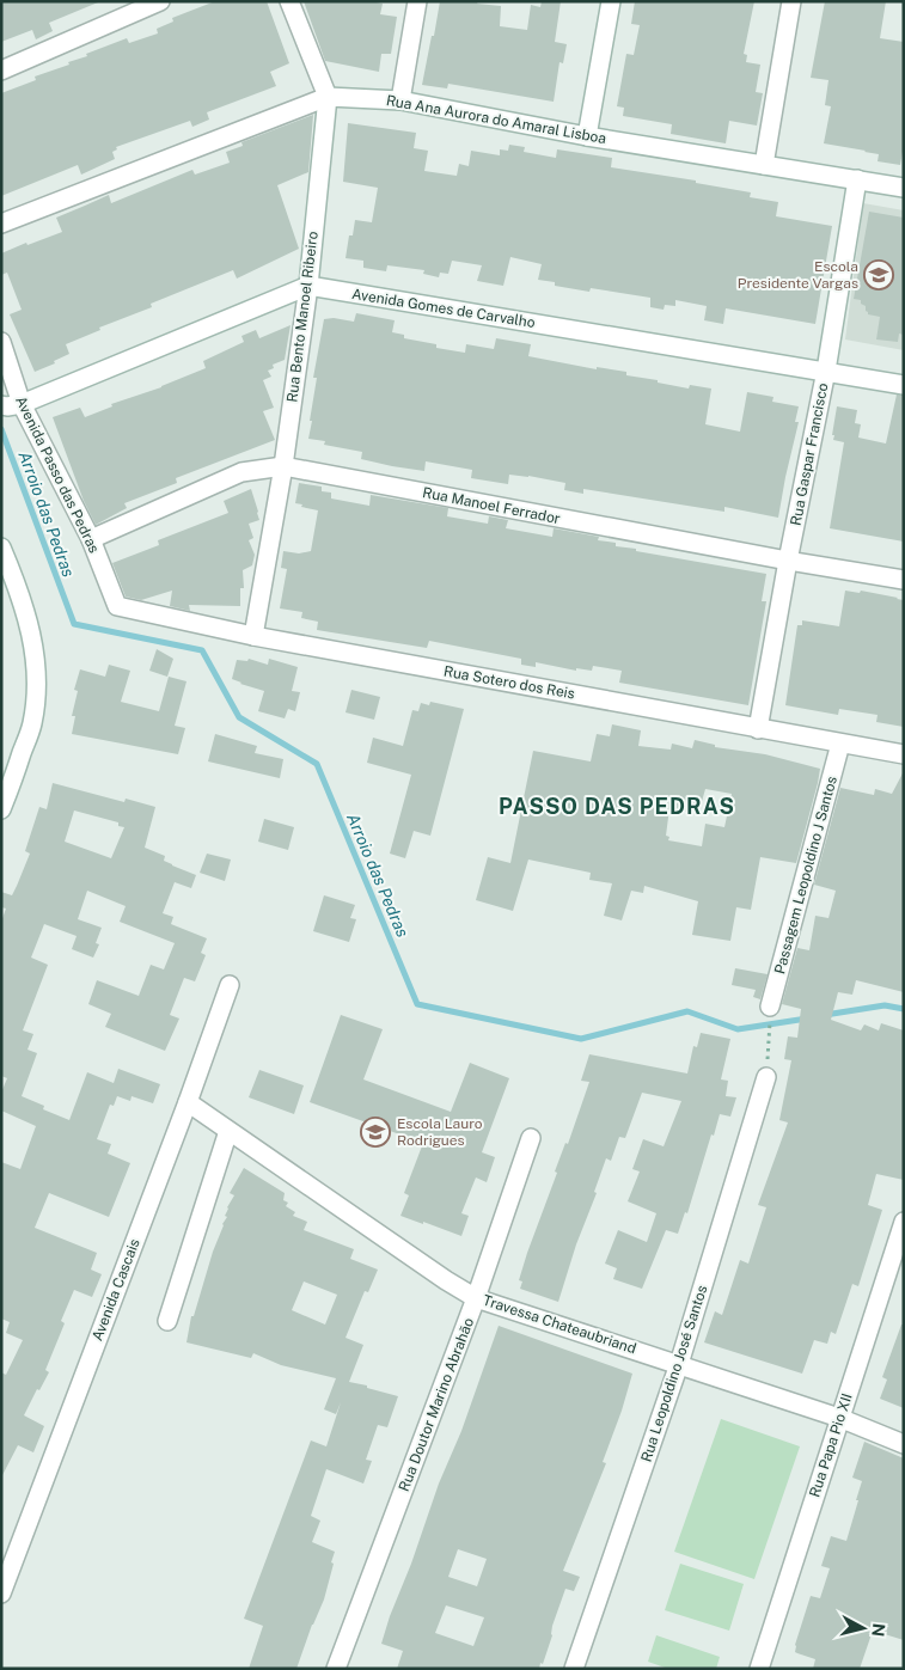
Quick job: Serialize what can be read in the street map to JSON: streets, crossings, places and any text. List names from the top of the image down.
{
  "streets": {
    "street": [
      "Rua Ana Aurora do Amaral Lisboa",
      "Avenida Gomes de Carvalho",
      "Rua Bento Manoel Ribeiro",
      "Rua Gaspar Francisco",
      "Avenida Passo das Pedras",
      "Rua Manoel Ferrador",
      "Rua Sotero dos Reis",
      "Passagem Leopoldino J Santos",
      "Avenida Cascais",
      "Travessa Chateaubriand",
      "Rua Leopoldino José Santos",
      "Rua Doutor Marino Abrahão",
      "Rua Papa Pio XII"
    ]
  },
  "crossings": [
    ["Rua Ana Aurora do Amaral Lisboa", "Rua Bento Manoel Ribeiro"],
    ["Rua Ana Aurora do Amaral Lisboa", "Rua Gaspar Francisco"],
    ["Avenida Gomes de Carvalho", "Rua Bento Manoel Ribeiro"],
    ["Avenida Gomes de Carvalho", "Rua Gaspar Francisco"],
    ["Rua Bento Manoel Ribeiro", "Rua Manoel Ferrador"],
    ["Rua Bento Manoel Ribeiro", "Rua Sotero dos Reis"],
    ["Rua Gaspar Francisco", "Rua Manoel Ferrador"],
    ["Rua Gaspar Francisco", "Rua Sotero dos Reis"],
    ["Avenida Passo das Pedras", "Rua Manoel Ferrador"],
    ["Avenida Passo das Pedras", "Rua Sotero dos Reis"],
    ["Rua Sotero dos Reis", "Passagem Leopoldino J Santos"],
    ["Avenida Cascais", "Travessa Chateaubriand"],
    ["Travessa Chateaubriand", "Rua Leopoldino José Santos"],
    ["Travessa Chateaubriand", "Rua Doutor Marino Abrahão"],
    ["Travessa Chateaubriand", "Rua Papa Pio XII"]
  ],
  "districts": ["PASSO DAS PEDRAS"],
  "water": ["Arroio das Pedras"],
  "places": {
    "school or university": ["Escola Presidente Vargas", "Escola Lauro Rodrigues"]
  },
  "north": "right"
}
